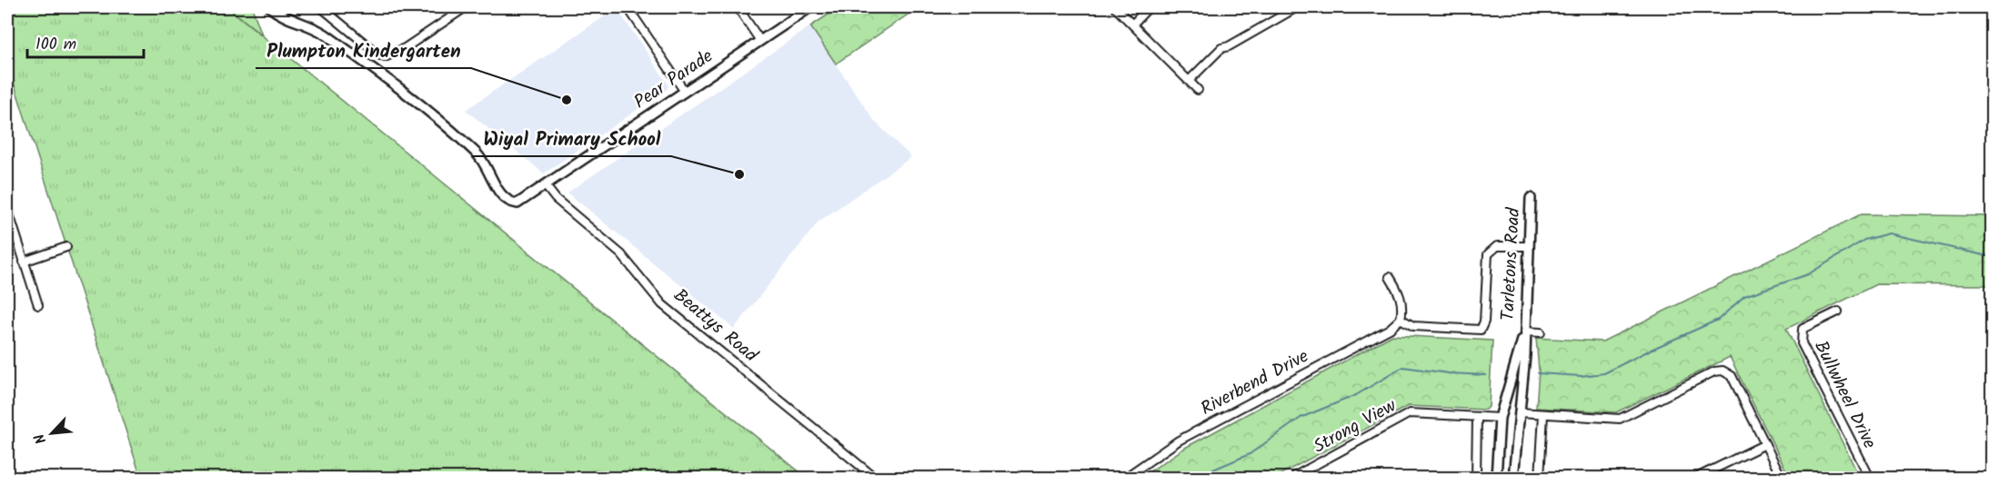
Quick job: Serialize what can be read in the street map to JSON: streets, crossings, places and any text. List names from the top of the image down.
{
  "streets": {
    "street": [
      "Pear Parade",
      "Tarletons Road",
      "Beattys Road",
      "Riverbend Drive",
      "Bullwheel Drive",
      "Strong View"
    ]
  },
  "crossings": [
    ["Pear Parade", "Beattys Road"],
    ["Tarletons Road", "Strong View"]
  ],
  "places": ["Plumpton Kindergarten", "Wiyal Primary School"],
  "scale_bar": "100 m",
  "north": "bottom left"
}
